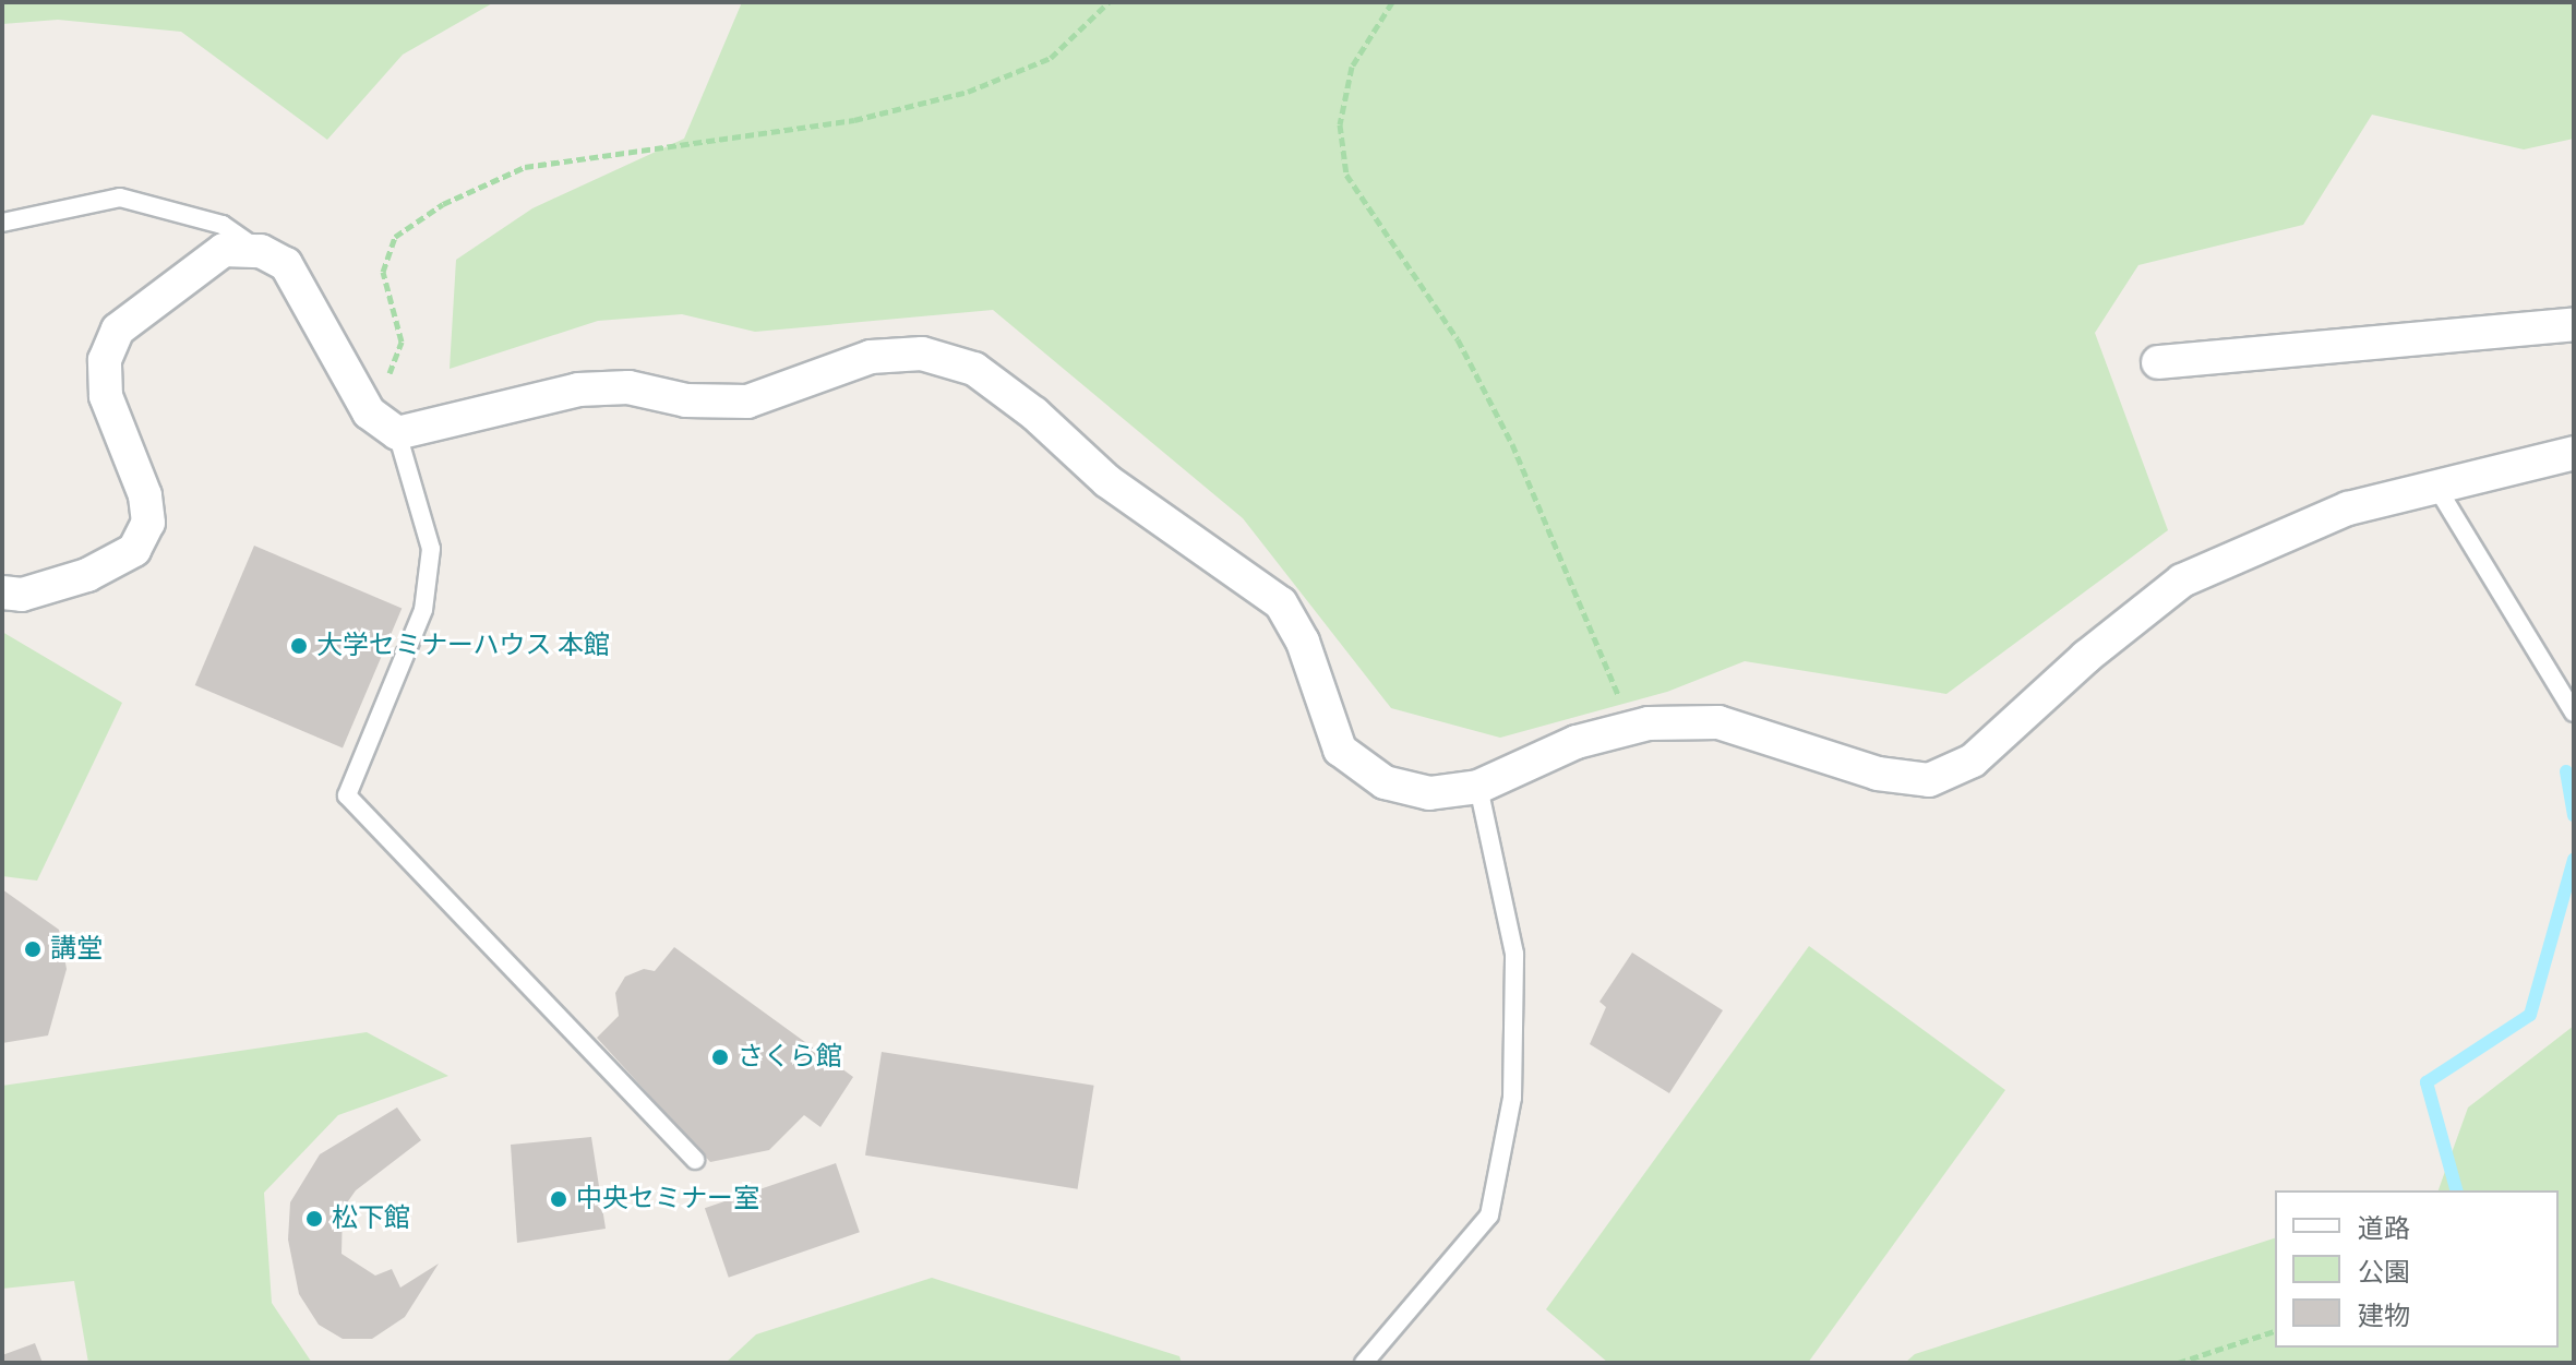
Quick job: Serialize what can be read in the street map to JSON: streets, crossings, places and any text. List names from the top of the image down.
{
  "places": [
    "大学セミナーハウス 本館",
    "講堂",
    "さくら館",
    "中央セミナー室",
    "松下館"
  ],
  "legend": ["道路", "公園", "建物"]
}
